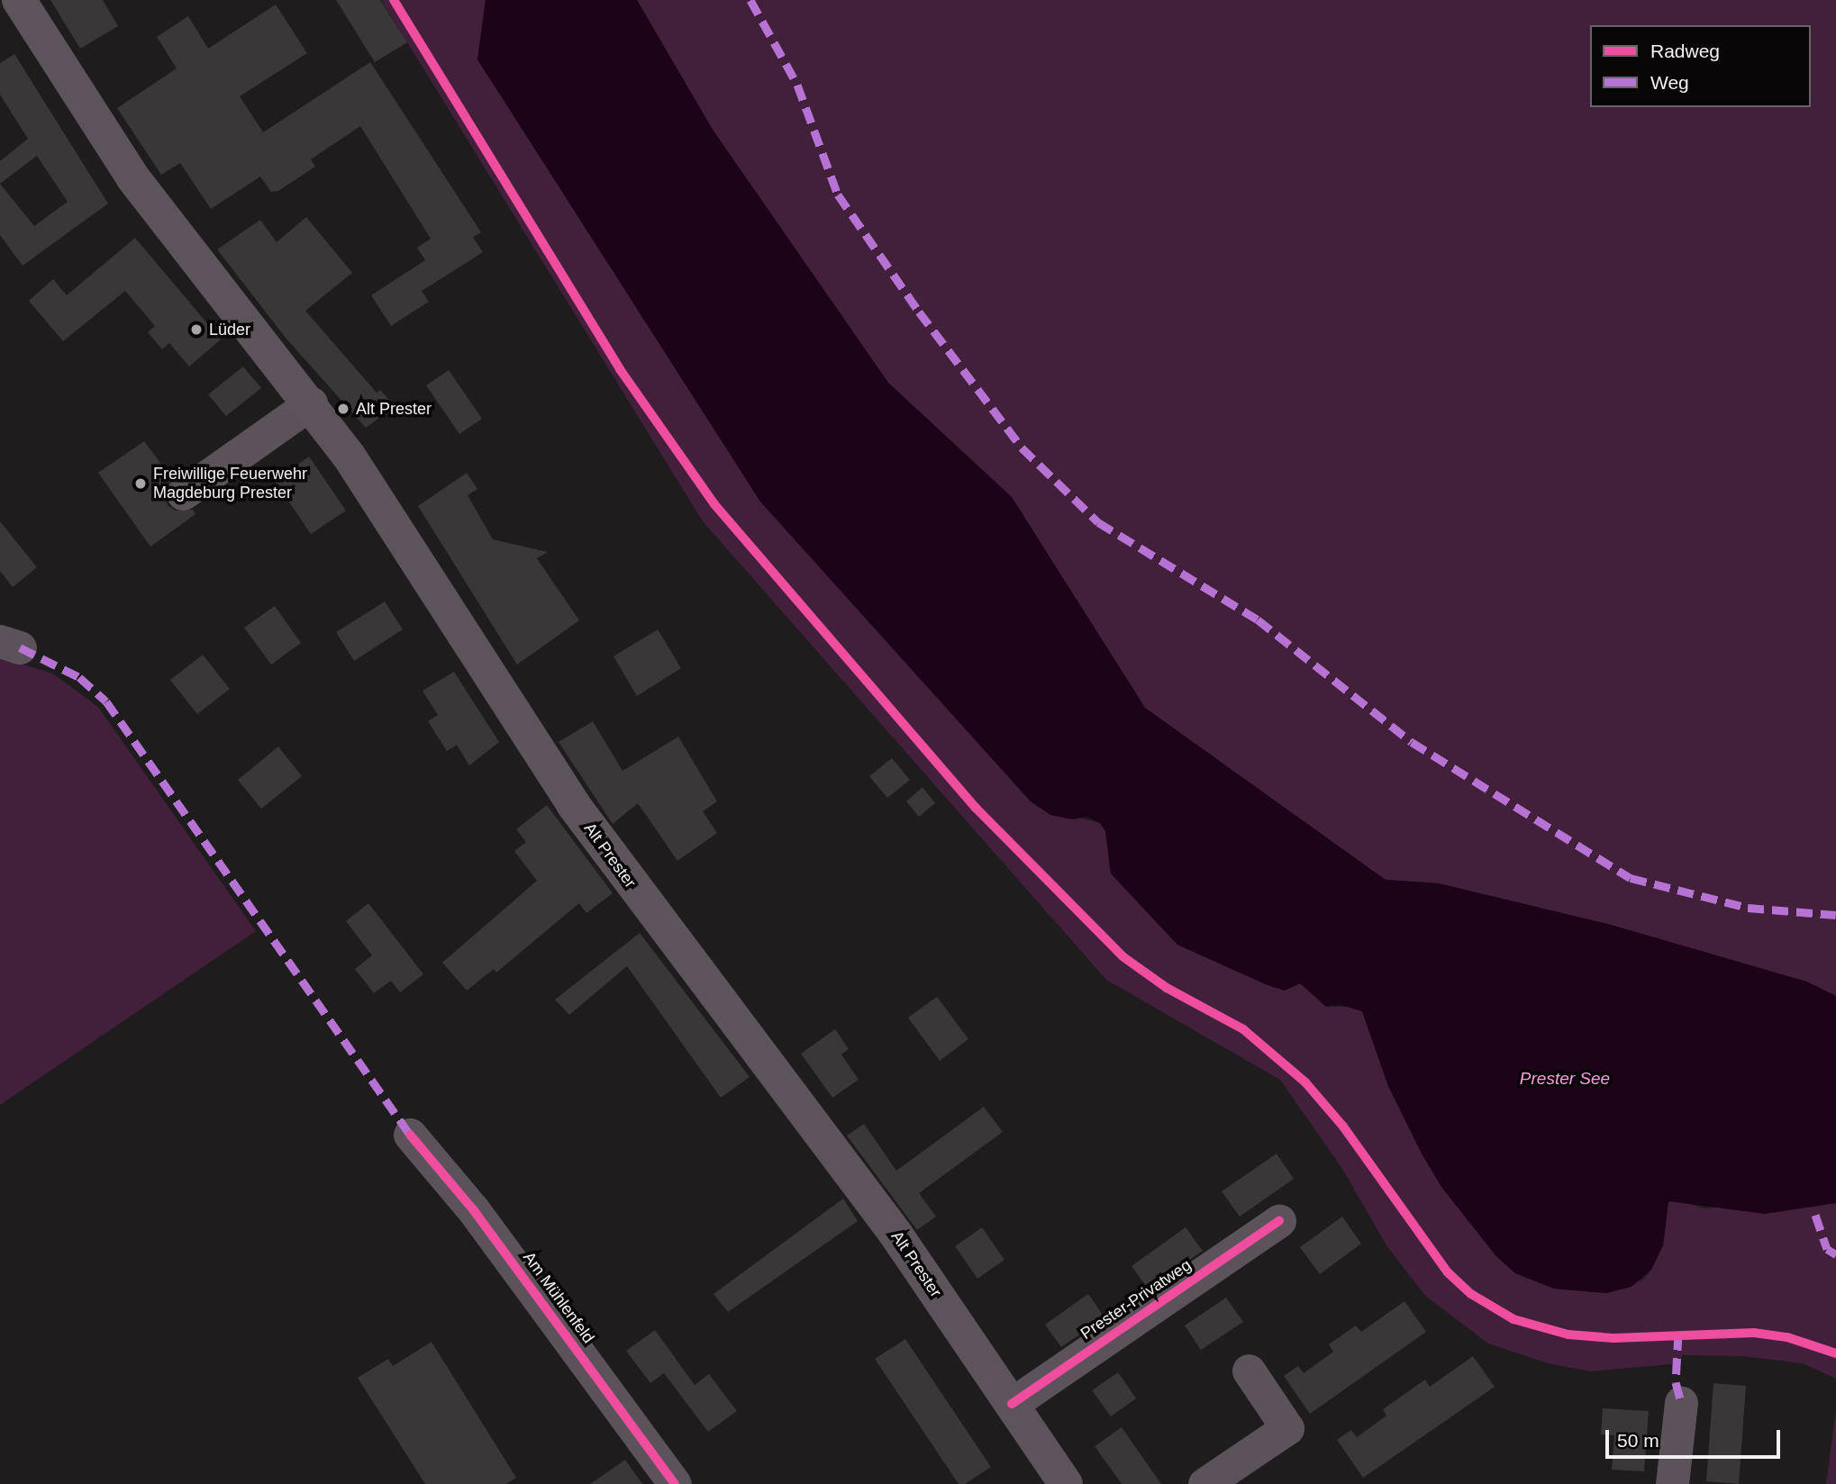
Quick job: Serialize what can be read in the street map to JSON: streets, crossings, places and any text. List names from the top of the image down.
{
  "streets": {
    "main road": ["Alt Prester"],
    "street": ["Am Mühlenfeld", "Prester-Privatweg"]
  },
  "crossings": [
    ["Alt Prester", "Prester-Privatweg"]
  ],
  "water": ["Prester See"],
  "places": ["Lüder", "Alt Prester", "Freiwillige Feuerwehr Magdeburg Prester"],
  "legend": ["Radweg", "Weg"],
  "scale_bar": "50 m"
}
